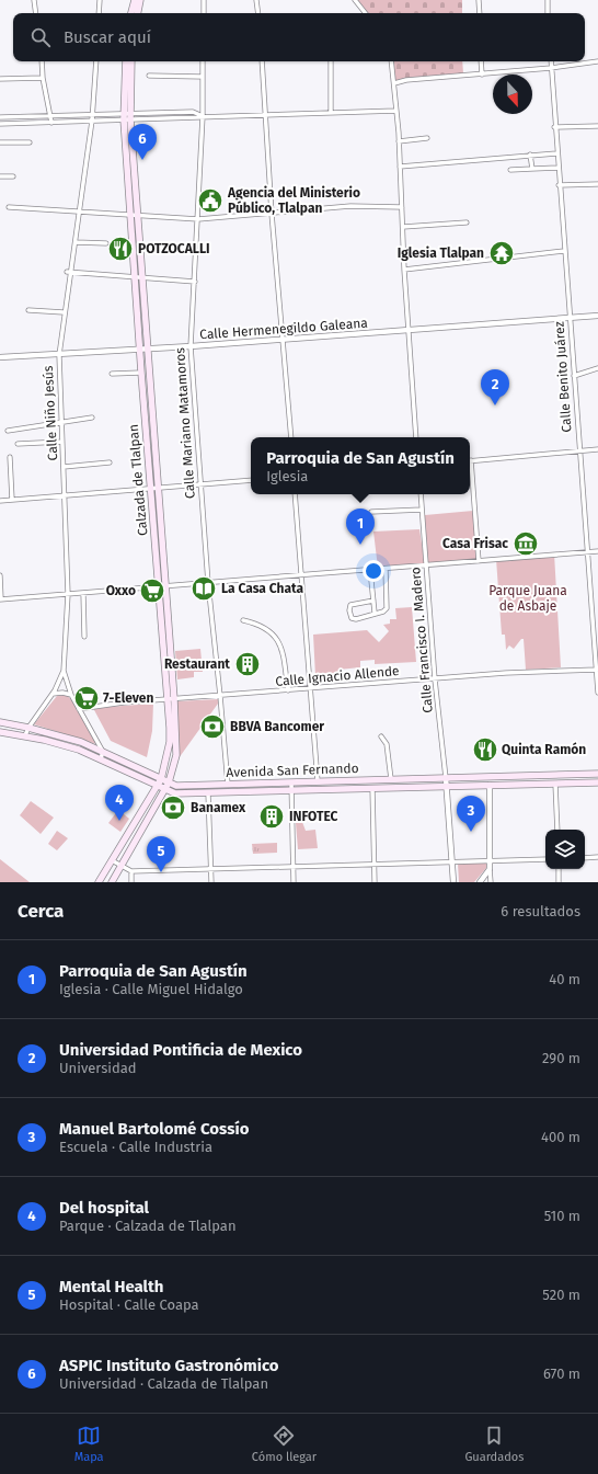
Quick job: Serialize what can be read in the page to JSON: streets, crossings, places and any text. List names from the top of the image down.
{
  "streets": {
    "main road": ["Calzada de Tlalpan", "Avenida San Fernando"],
    "street": [
      "Calle Hermenegildo Galeana",
      "Calle Benito Juárez",
      "Calle Niño Jesús",
      "Calle Mariano Matamoros",
      "Calle Francisco I. Madero",
      "Calle Ignacio Allende"
    ]
  },
  "crossings": [
    ["Calle Hermenegildo Galeana", "Calle Benito Juárez"],
    ["Calle Hermenegildo Galeana", "Calle Niño Jesús"],
    ["Calle Hermenegildo Galeana", "Calle Mariano Matamoros"],
    ["Calle Hermenegildo Galeana", "Calzada de Tlalpan"],
    ["Calle Benito Juárez", "Calle Ignacio Allende"],
    ["Calle Niño Jesús", "Calle Ignacio Allende"],
    ["Calle Niño Jesús", "Avenida San Fernando"],
    ["Calle Mariano Matamoros", "Calle Ignacio Allende"],
    ["Calle Mariano Matamoros", "Avenida San Fernando"],
    ["Calzada de Tlalpan", "Calle Ignacio Allende"],
    ["Calzada de Tlalpan", "Avenida San Fernando"],
    ["Calle Francisco I. Madero", "Calle Ignacio Allende"],
    ["Calle Francisco I. Madero", "Avenida San Fernando"]
  ],
  "parks": ["Parque Juana de Asbaje"],
  "places": {
    "public building": ["Agencia del Ministerio Público, Tlalpan"],
    "restaurant": ["POTZOCALLI", "Quinta Ramón"],
    "temple": ["Iglesia Tlalpan"],
    "museum": ["Casa Frisac"],
    "library": ["La Casa Chata"],
    "supermarket": ["Oxxo", "7-Eleven"],
    "building": ["Restaurant", "INFOTEC"],
    "bank": ["BBVA Bancomer", "Banamex"]
  },
  "north": "bottom",
  "page": {
    "search": "Buscar aquí",
    "pins": [
      "6",
      "2",
      "1",
      "4",
      "3",
      "5"
    ],
    "popup": ["Parroquia de San Agustín", "Iglesia"],
    "heading": ["Cerca", "6 resultados"],
    "list": [
      {
        "mark": "1",
        "name": "Parroquia de San Agustín",
        "note": "Iglesia · Calle Miguel Hidalgo",
        "value": "40 m"
      },
      {
        "mark": "2",
        "name": "Universidad Pontificia de Mexico",
        "note": "Universidad",
        "value": "290 m"
      },
      {
        "mark": "3",
        "name": "Manuel Bartolomé Cossío",
        "note": "Escuela · Calle Industria",
        "value": "400 m"
      },
      {
        "mark": "4",
        "name": "Del hospital",
        "note": "Parque · Calzada de Tlalpan",
        "value": "510 m"
      },
      {
        "mark": "5",
        "name": "Mental Health",
        "note": "Hospital · Calle Coapa",
        "value": "520 m"
      },
      {
        "mark": "6",
        "name": "ASPIC Instituto Gastronómico",
        "note": "Universidad · Calzada de Tlalpan",
        "value": "670 m"
      }
    ],
    "nav": ["Mapa", "Cómo llegar", "Guardados"]
  }
}
